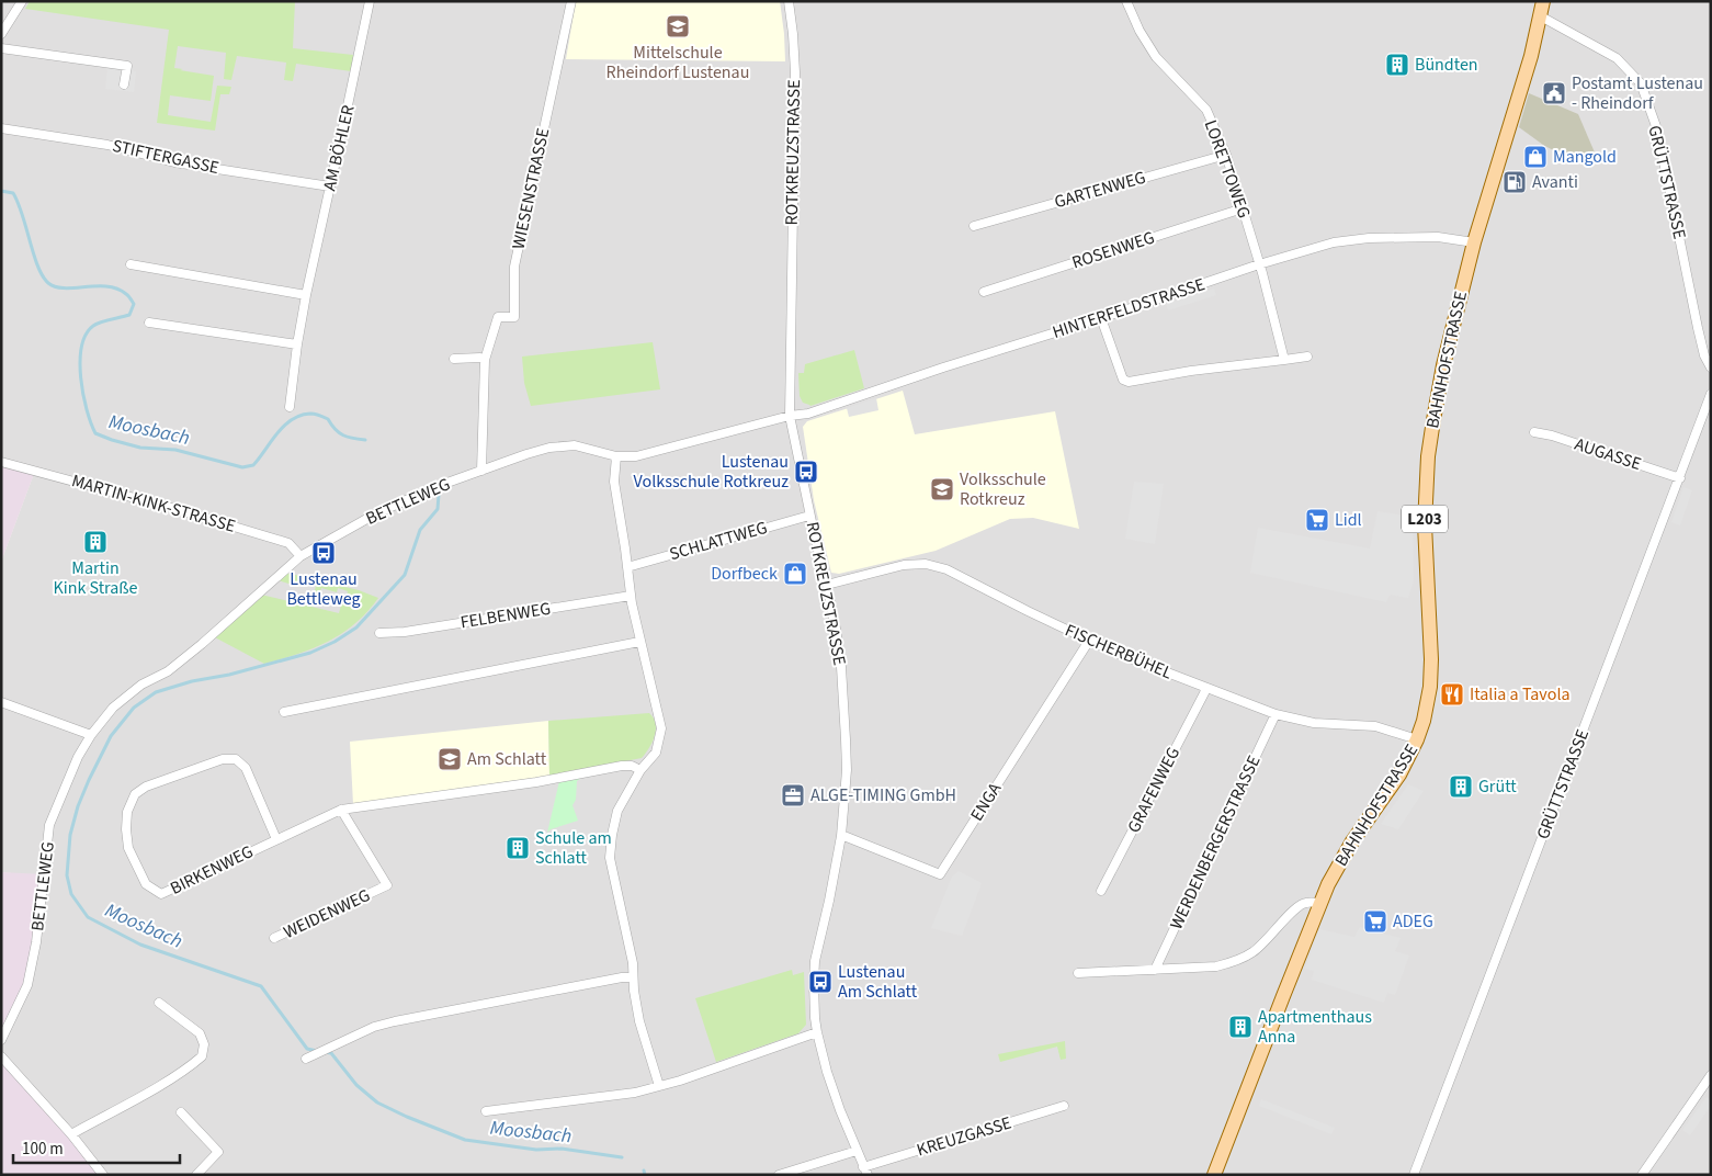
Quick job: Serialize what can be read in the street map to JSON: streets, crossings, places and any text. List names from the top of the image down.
{
  "streets": {
    "main road": ["BAHNHOFSTRASSE", "L203"],
    "street": [
      "AM BÖHLER",
      "ROTKREUZSTRASSE",
      "STIFTERGASSE",
      "LORETTOWEG",
      "GRÜTTSTRASSE",
      "WIESENSTRASSE",
      "GARTENWEG",
      "ROSENWEG",
      "HINTERFELDSTRASSE",
      "AUGASSE",
      "BETTLEWEG",
      "MARTIN-KINK-STRASSE",
      "SCHLATTWEG",
      "FELBENWEG",
      "FISCHERBÜHEL",
      "GRAFENWEG",
      "ENGA",
      "WERDENBERGERSTRASSE",
      "BIRKENWEG",
      "WEIDENWEG",
      "KREUZGASSE"
    ]
  },
  "crossings": [
    ["AM BÖHLER", "STIFTERGASSE"],
    ["ROTKREUZSTRASSE", "HINTERFELDSTRASSE"],
    ["ROTKREUZSTRASSE", "BETTLEWEG"],
    ["ROTKREUZSTRASSE", "SCHLATTWEG"],
    ["ROTKREUZSTRASSE", "FISCHERBÜHEL"],
    ["ROTKREUZSTRASSE", "ENGA"],
    ["ROTKREUZSTRASSE", "KREUZGASSE"],
    ["LORETTOWEG", "GARTENWEG"],
    ["LORETTOWEG", "ROSENWEG"],
    ["LORETTOWEG", "HINTERFELDSTRASSE"],
    ["GRÜTTSTRASSE", "BAHNHOFSTRASSE"],
    ["GRÜTTSTRASSE", "AUGASSE"],
    ["WIESENSTRASSE", "BETTLEWEG"],
    ["HINTERFELDSTRASSE", "BAHNHOFSTRASSE"],
    ["HINTERFELDSTRASSE", "BETTLEWEG"],
    ["BAHNHOFSTRASSE", "FISCHERBÜHEL"],
    ["BETTLEWEG", "MARTIN-KINK-STRASSE"],
    ["FISCHERBÜHEL", "GRAFENWEG"],
    ["FISCHERBÜHEL", "ENGA"],
    ["FISCHERBÜHEL", "WERDENBERGERSTRASSE"],
    ["BIRKENWEG", "WEIDENWEG"]
  ],
  "water": ["Moosbach"],
  "places": {
    "school or university": ["Mittelschule Rheindorf Lustenau", "Volksschule Rotkreuz", "Am Schlatt"],
    "building": [
      "Bündten",
      "Martin Kink Straße",
      "Grütt",
      "Schule am Schlatt",
      "Apartmenthaus Anna"
    ],
    "public building": ["Postamt Lustenau - Rheindorf"],
    "shop": ["Mangold", "Dorfbeck"],
    "fuel station": ["Avanti"],
    "bus stop": ["Lustenau Volksschule Rotkreuz", "Lustenau Bettleweg", "Lustenau Am Schlatt"],
    "supermarket": ["Lidl", "ADEG"],
    "restaurant": ["Italia a Tavola"],
    "office": ["ALGE-TIMING GmbH"]
  },
  "scale_bar": "100 m"
}
